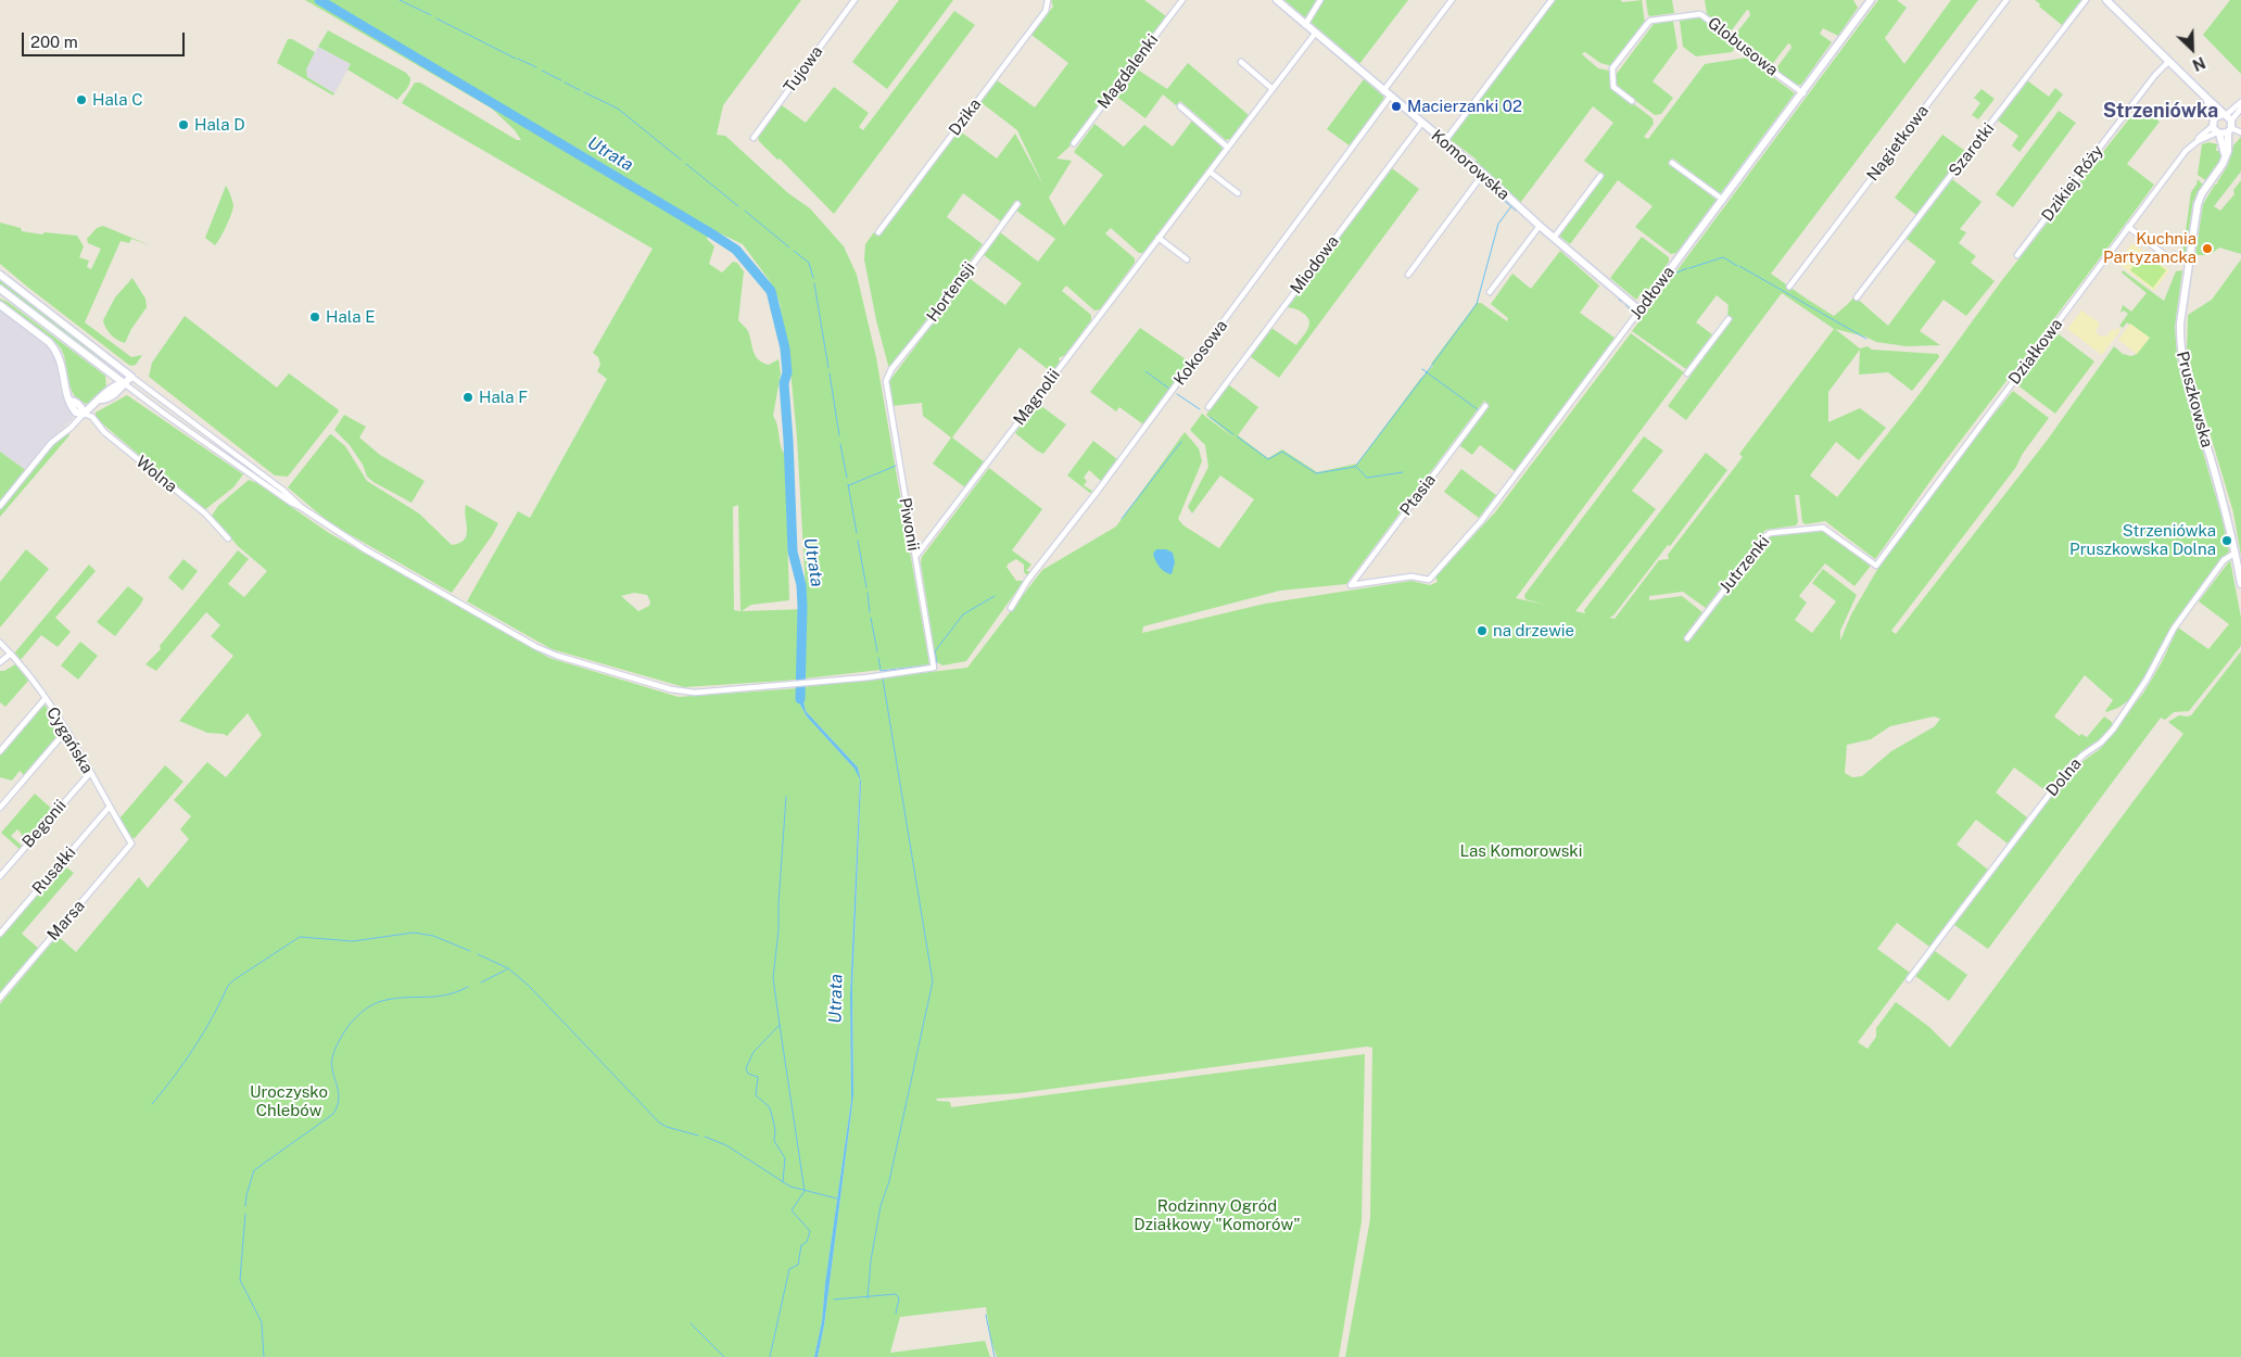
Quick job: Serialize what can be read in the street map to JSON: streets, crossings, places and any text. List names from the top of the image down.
{
  "streets": {
    "street": [
      "Globusowa",
      "Tujowa",
      "Magdalenki",
      "Dzika",
      "Nagietkowa",
      "Szarotki",
      "Komorowska",
      "Dzikiej Róży",
      "Miodowa",
      "Hortensji",
      "Jodłowa",
      "Działkowa",
      "Kokosowa",
      "Magnolii",
      "Pruszkowska",
      "Wolna",
      "Ptasia",
      "Piwonii",
      "Jutrzenki",
      "Cygańska",
      "Dolna",
      "Begonii",
      "Rusałki",
      "Marsa"
    ]
  },
  "crossings": [
    ["Globusowa", "Jodłowa"],
    ["Komorowska", "Miodowa"],
    ["Komorowska", "Jodłowa"],
    ["Komorowska", "Kokosowa"],
    ["Komorowska", "Magnolii"],
    ["Hortensji", "Piwonii"],
    ["Jodłowa", "Ptasia"],
    ["Działkowa", "Jutrzenki"],
    ["Magnolii", "Piwonii"],
    ["Pruszkowska", "Dolna"],
    ["Cygańska", "Begonii"],
    ["Cygańska", "Rusałki"],
    ["Cygańska", "Marsa"]
  ],
  "districts": ["Strzeniówka"],
  "water": ["Utrata"],
  "parks": ["Las Komorowski", "Uroczysko Chlebów", "Rodzinny Ogród Działkowy \"Komorów\""],
  "places": [
    "Hala C",
    "Macierzanki 02",
    "Hala D",
    "Kuchnia Partyzancka",
    "Hala E",
    "Hala F",
    "Strzeniówka Pruszkowska Dolna",
    "na drzewie"
  ],
  "scale_bar": "200 m",
  "north": "bottom right"
}
